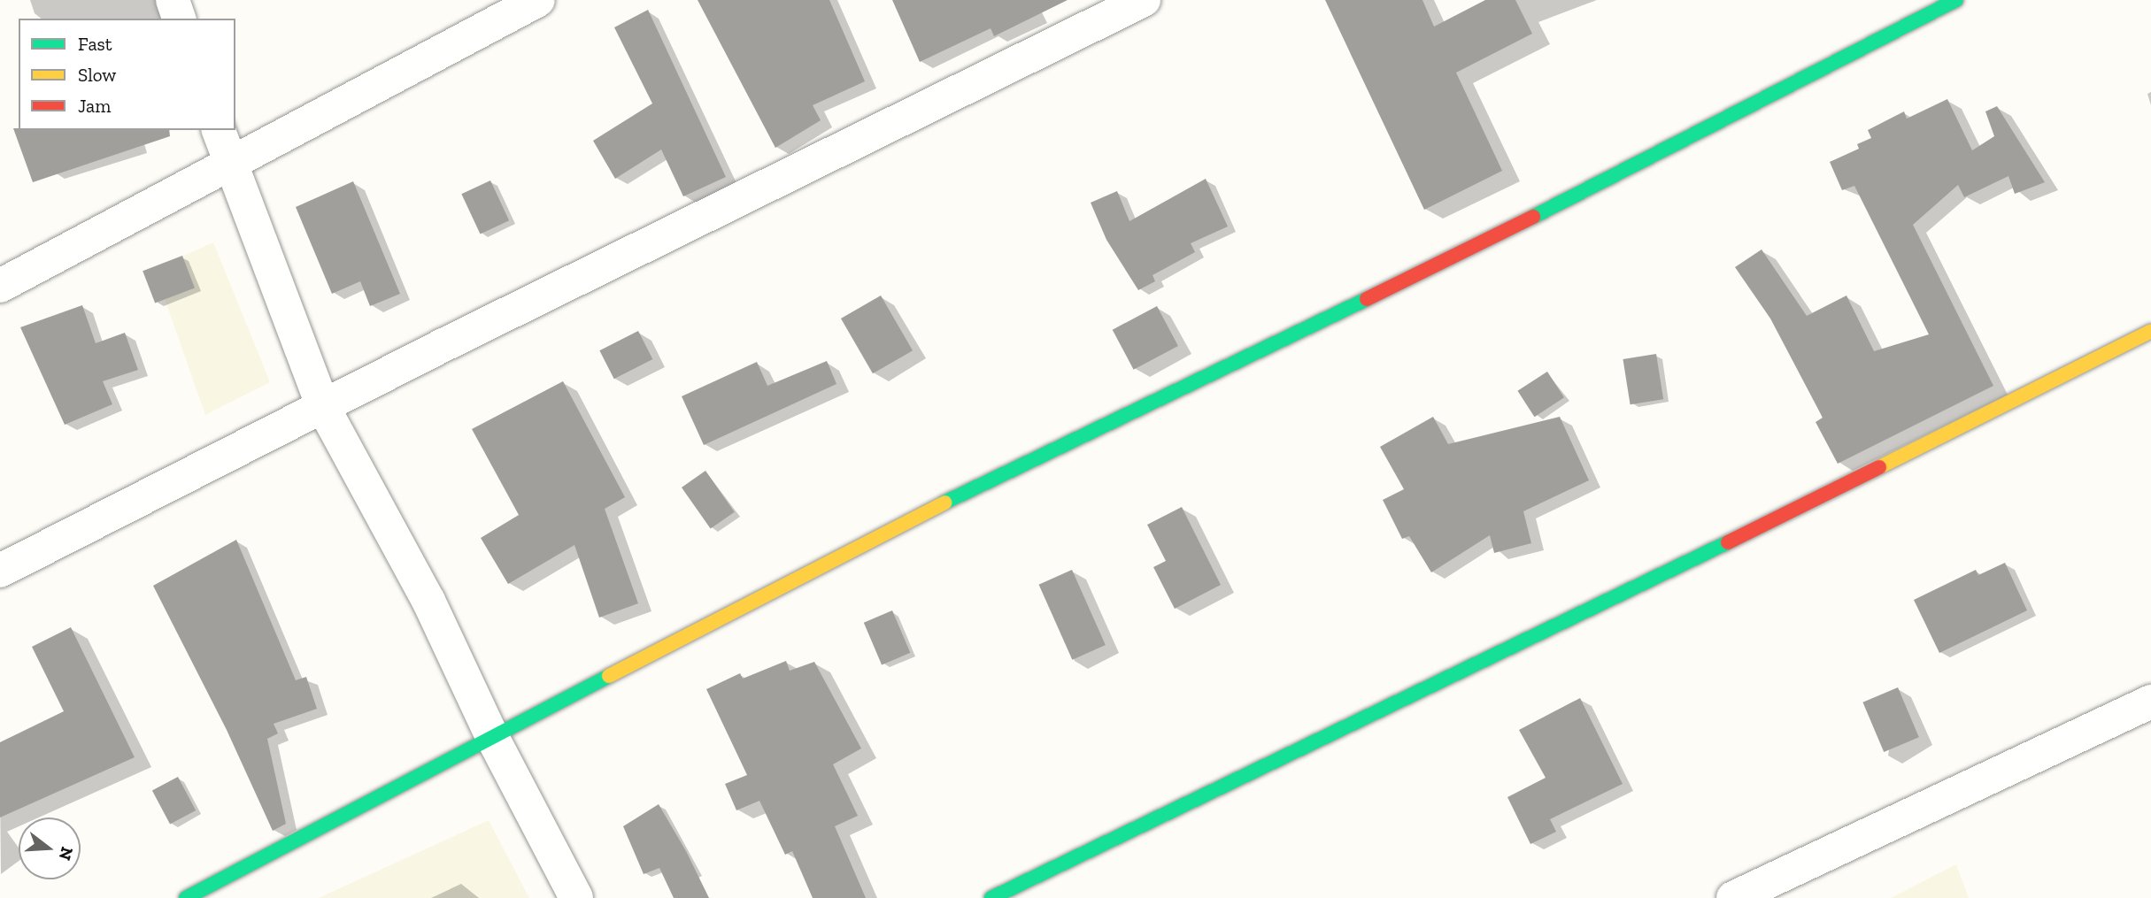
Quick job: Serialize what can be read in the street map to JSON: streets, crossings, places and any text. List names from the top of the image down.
{
  "legend": ["Fast", "Slow", "Jam"],
  "north": "right"
}
